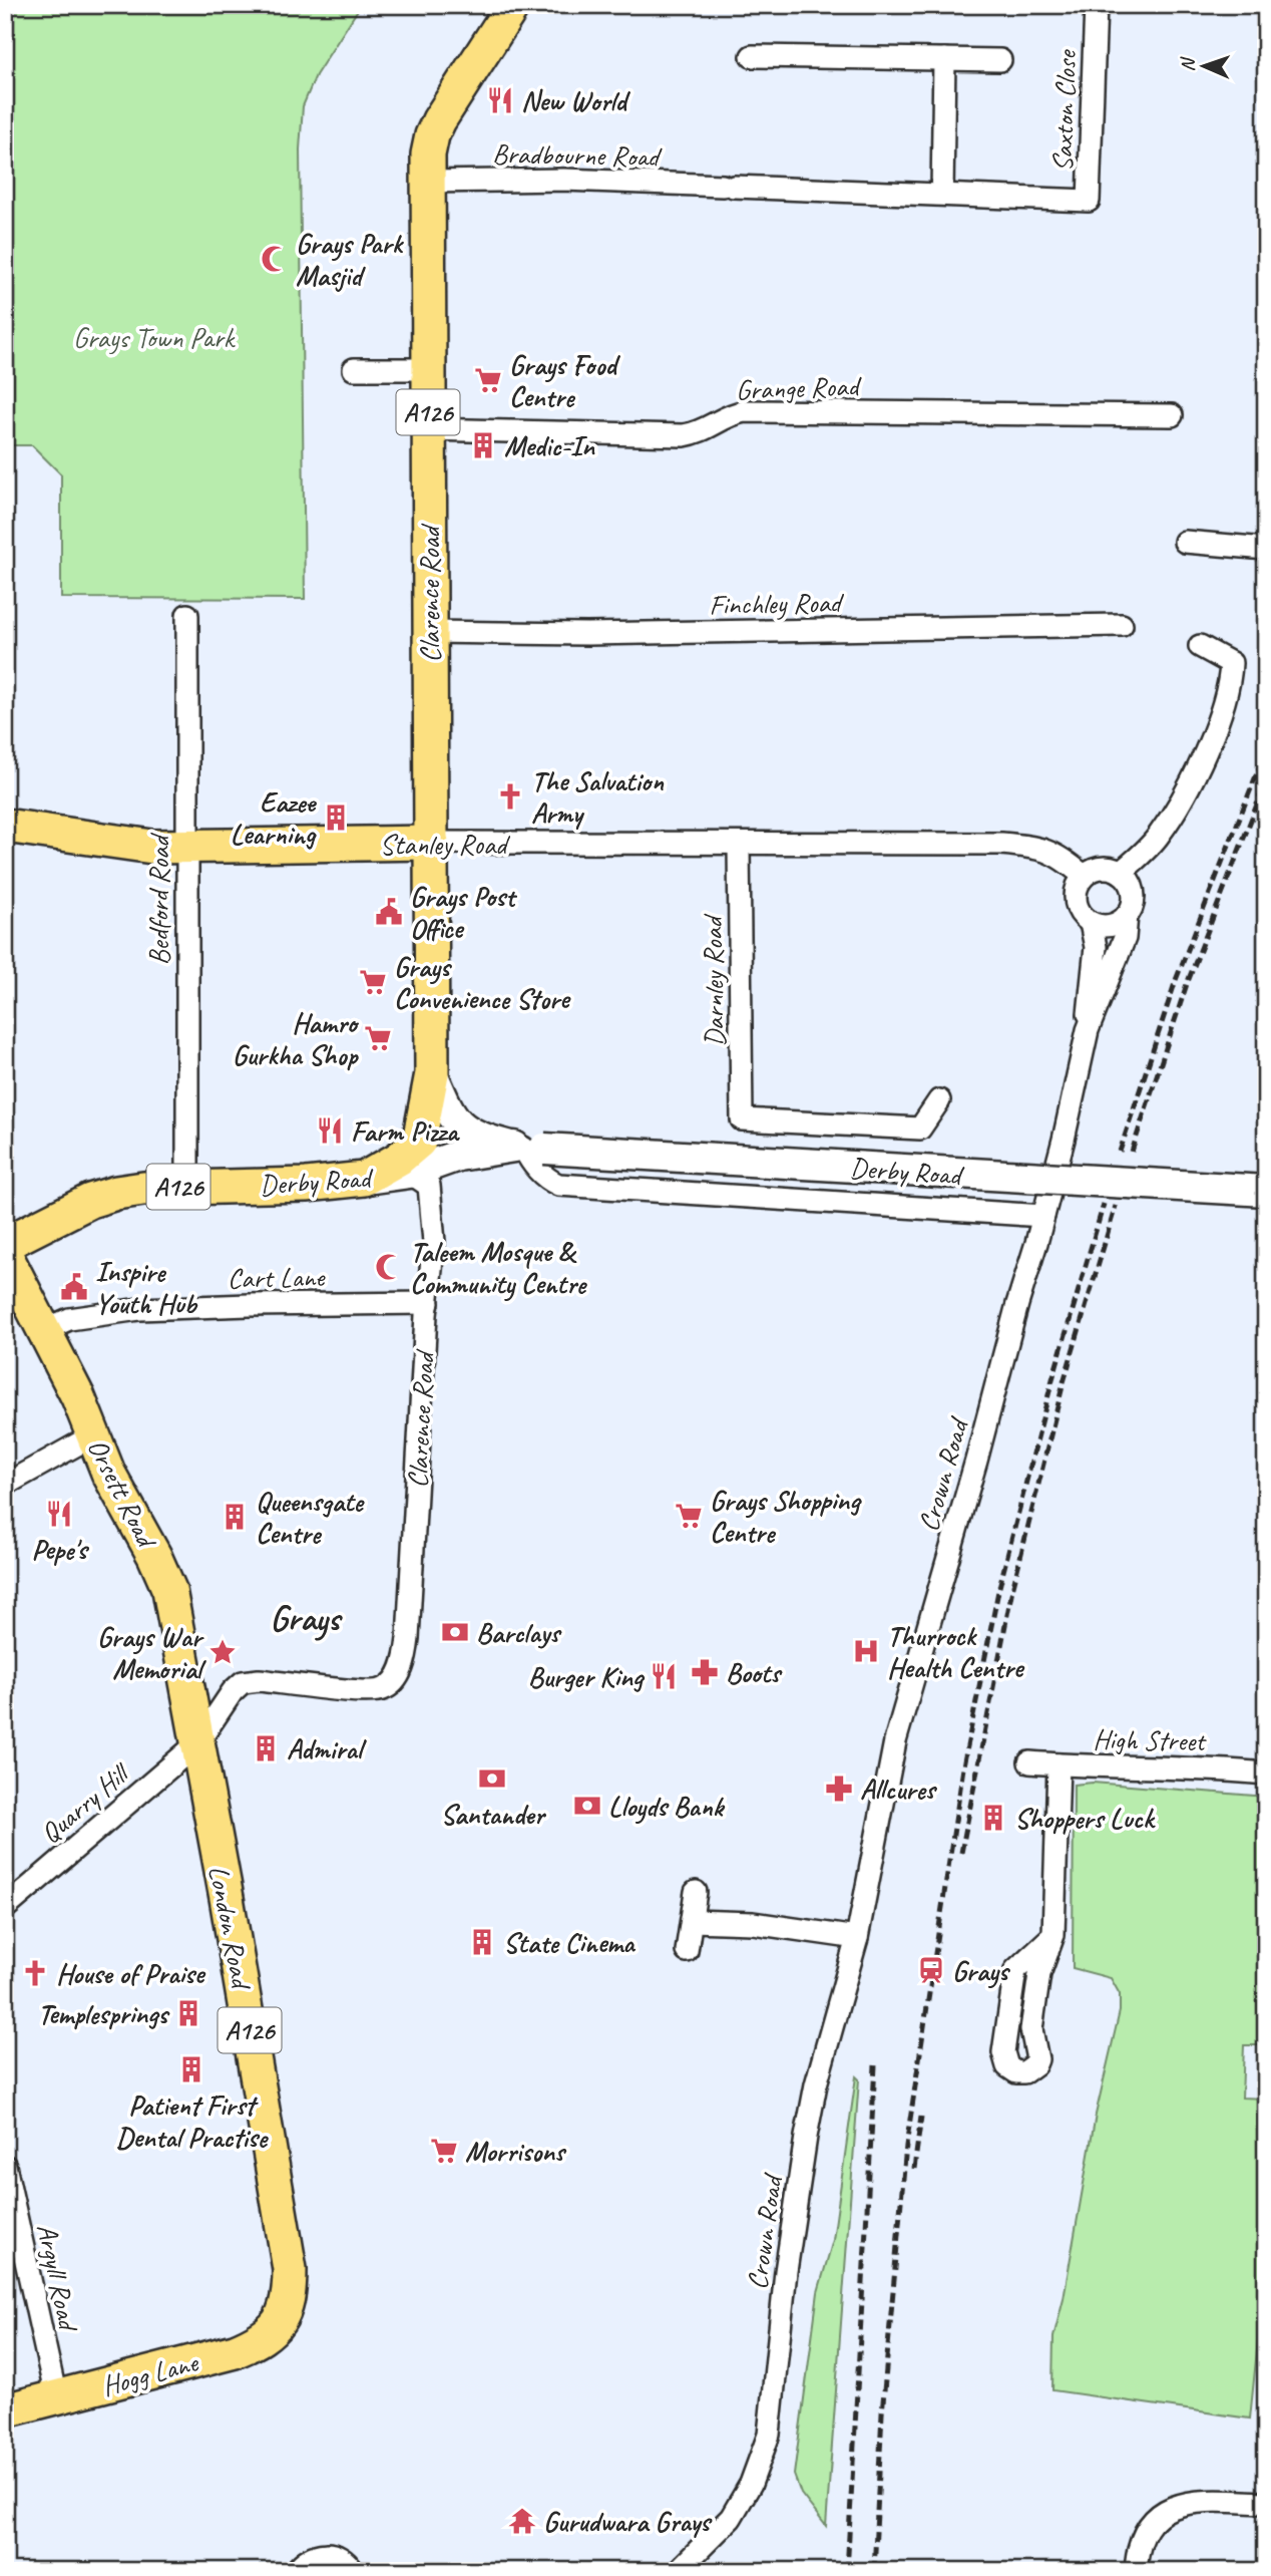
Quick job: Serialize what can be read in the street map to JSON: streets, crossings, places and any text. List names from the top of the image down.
{
  "streets": {
    "main road": [
      "A126",
      "Clarence Road",
      "Stanley Road",
      "Derby Road",
      "Orsett Road",
      "London Road",
      "Hogg Lane"
    ],
    "street": [
      "Saxton Close",
      "Bradbourne Road",
      "Grange Road",
      "Finchley Road",
      "Bedford Road",
      "Darnley Road",
      "Cart Lane",
      "Crown Road",
      "High Street",
      "Quarry Hill",
      "Argyll Road"
    ]
  },
  "crossings": [
    ["Saxton Close", "Bradbourne Road"],
    ["Bradbourne Road", "Clarence Road"],
    ["Grange Road", "Clarence Road"],
    ["Clarence Road", "Finchley Road"],
    ["Clarence Road", "Stanley Road"],
    ["Clarence Road", "Derby Road"],
    ["Clarence Road", "Cart Lane"],
    ["Clarence Road", "Orsett Road"],
    ["Clarence Road", "Quarry Hill"],
    ["Clarence Road", "London Road"],
    ["Stanley Road", "Bedford Road"],
    ["Stanley Road", "Darnley Road"],
    ["Stanley Road", "Crown Road"],
    ["Bedford Road", "Derby Road"],
    ["Cart Lane", "Orsett Road"],
    ["Orsett Road", "Quarry Hill"],
    ["Orsett Road", "London Road"],
    ["Quarry Hill", "London Road"],
    ["London Road", "Hogg Lane"],
    ["Argyll Road", "Hogg Lane"]
  ],
  "districts": ["Grays"],
  "parks": ["Grays Town Park"],
  "places": {
    "restaurant": [
      "New World",
      "Farm Pizza",
      "Pepe's",
      "Burger King"
    ],
    "mosque": ["Grays Park Masjid", "Taleem Mosque & Community Centre"],
    "supermarket": [
      "Grays Food Centre",
      "Grays Convenience Store",
      "Hamro Gurkha Shop",
      "Grays Shopping Centre",
      "Morrisons"
    ],
    "building": [
      "Medic-In",
      "Eazee Learning",
      "Queensgate Centre",
      "Admiral",
      "Shoppers Luck",
      "State Cinema",
      "Templesprings",
      "Patient First Dental Practise"
    ],
    "church": ["The Salvation Army", "House of Praise"],
    "public building": ["Grays Post Office", "Inspire Youth Hub"],
    "bank": ["Barclays", "Santander", "Lloyds Bank"],
    "hospital": ["Thurrock Health Centre"],
    "place": ["Grays War Memorial"],
    "pharmacy": ["Boots", "Allcures"],
    "station": ["Grays"],
    "temple": ["Gurudwara Grays"]
  },
  "north": "left"
}
